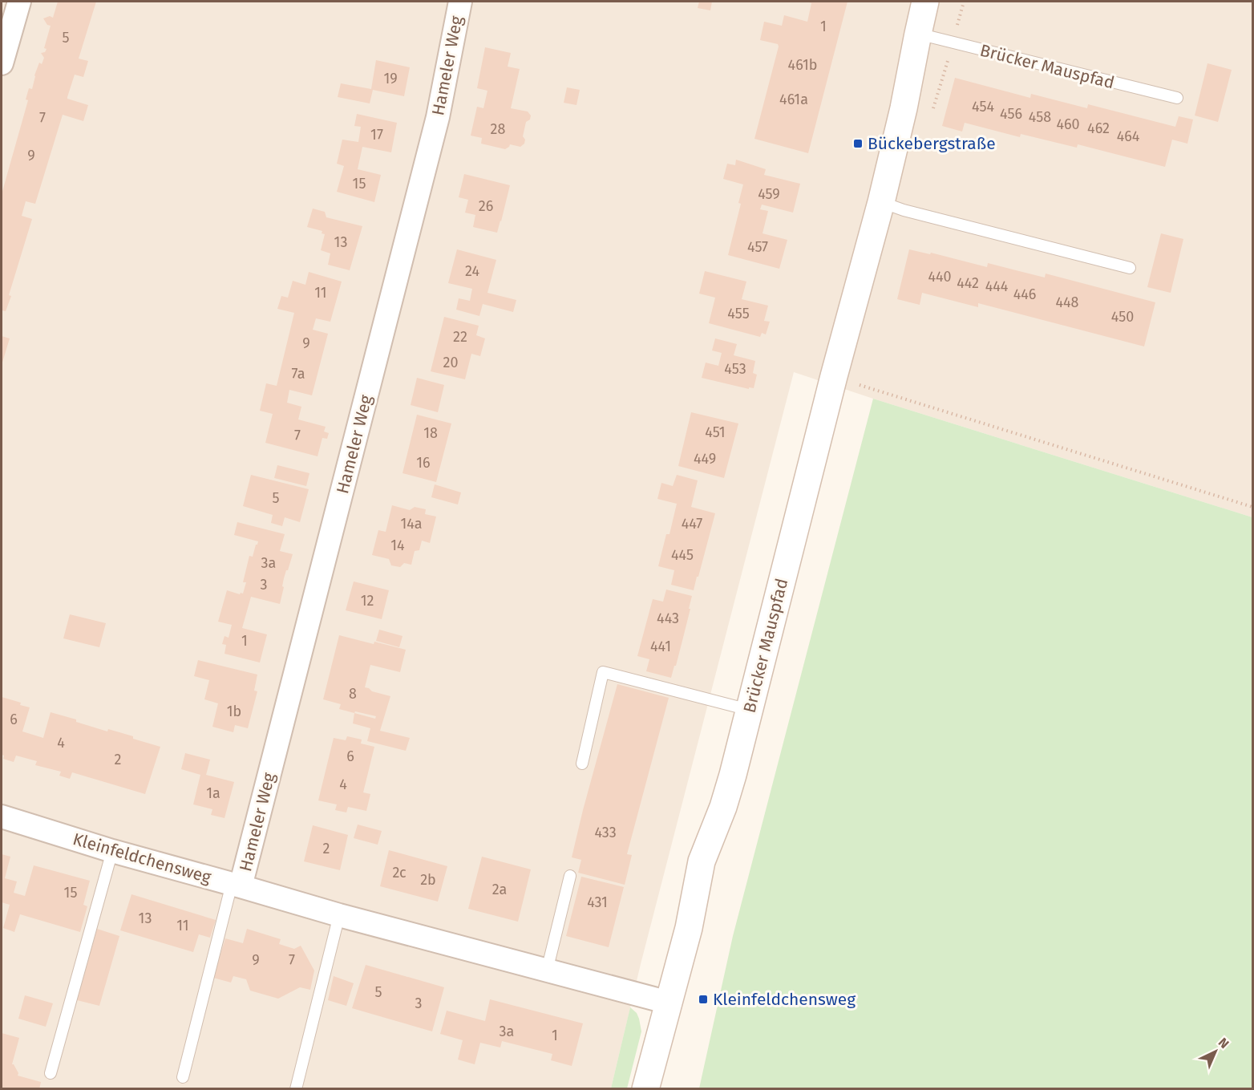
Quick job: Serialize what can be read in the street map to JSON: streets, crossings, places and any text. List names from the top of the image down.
{
  "streets": {
    "main road": ["Brücker Mauspfad"],
    "street": ["Hameler Weg", "Kleinfeldchensweg"]
  },
  "crossings": [
    ["Hameler Weg", "Kleinfeldchensweg"],
    ["Brücker Mauspfad", "Kleinfeldchensweg"]
  ],
  "places": {
    "transit": ["Bückebergstraße", "Kleinfeldchensweg"]
  },
  "house_numbers": [
    "1",
    "5",
    "461b",
    "19",
    "461a",
    "454",
    "456",
    "458",
    "7",
    "460",
    "462",
    "28",
    "17",
    "464",
    "9",
    "15",
    "459",
    "26",
    "13",
    "457",
    "24",
    "440",
    "442",
    "444",
    "11",
    "446",
    "448",
    "455",
    "450",
    "22",
    "9",
    "20",
    "453",
    "7a",
    "451",
    "18",
    "7",
    "449",
    "16",
    "5",
    "14a",
    "447",
    "14",
    "445",
    "3a",
    "3",
    "12",
    "443",
    "1",
    "441",
    "8",
    "1b",
    "6",
    "4",
    "6",
    "2",
    "4",
    "1a",
    "433",
    "2",
    "2c",
    "2b",
    "2a",
    "15",
    "431",
    "13",
    "11",
    "9",
    "7",
    "5",
    "3",
    "3a",
    "1"
  ],
  "north": "top right"
}
